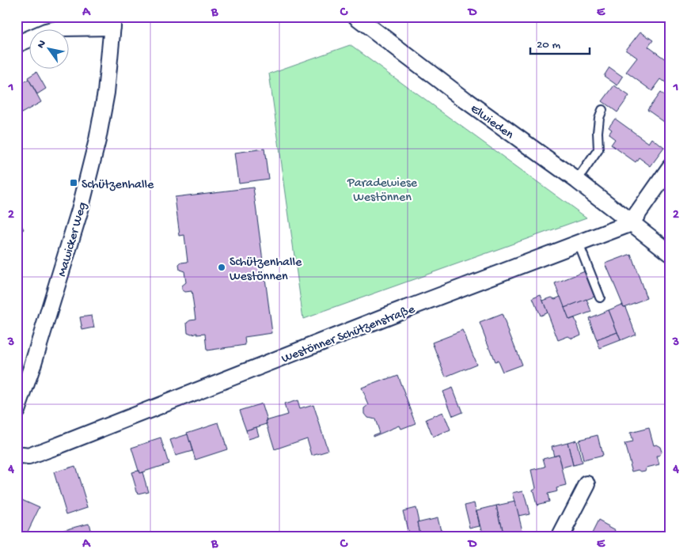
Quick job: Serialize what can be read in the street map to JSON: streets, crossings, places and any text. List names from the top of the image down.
{
  "streets": {
    "street": ["Elwieden", "Mawicker Weg", "Westönner Schützenstraße"]
  },
  "crossings": [
    ["Elwieden", "Westönner Schützenstraße"]
  ],
  "parks": ["Paradewiese Westönnen"],
  "places": {
    "transit": ["Schützenhalle"],
    "other": ["Schützenhalle Westönnen"]
  },
  "scale_bar": "20 m",
  "north": "top left",
  "grid": {
    "columns": [
      "A",
      "B",
      "C",
      "D",
      "E"
    ],
    "rows": [
      "1",
      "2",
      "3",
      "4"
    ]
  }
}
